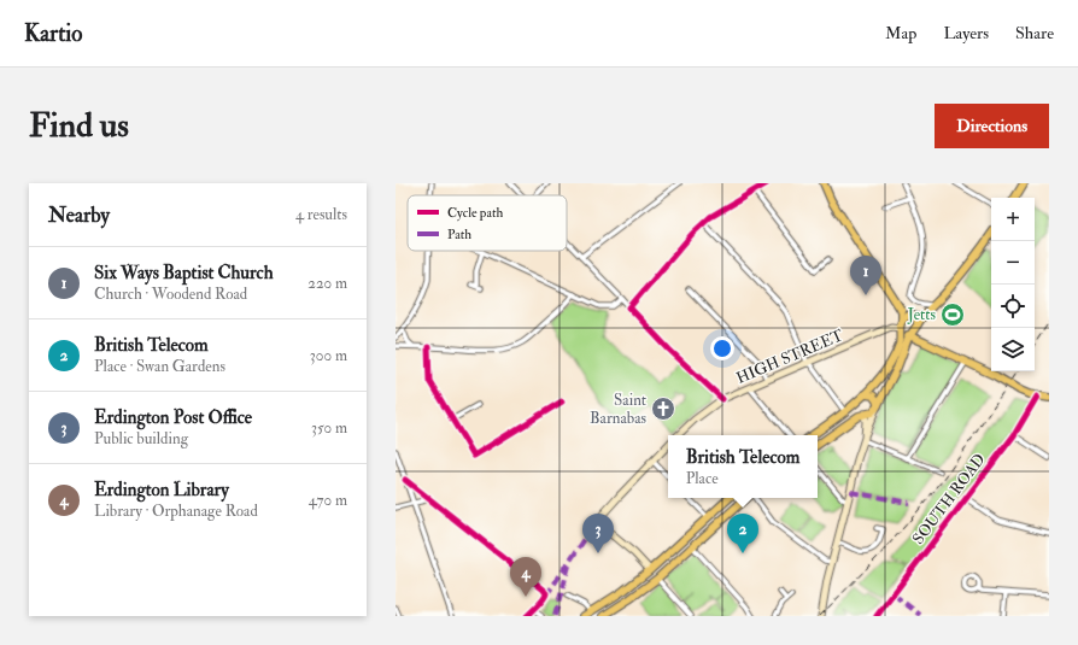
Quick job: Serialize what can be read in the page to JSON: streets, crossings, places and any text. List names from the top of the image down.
{
  "streets": {
    "main road": ["HIGH STREET"],
    "street": ["SOUTH ROAD"]
  },
  "places": {
    "sports": ["Jetts"],
    "church": ["Saint Barnabas"]
  },
  "legend": ["Cycle path", "Path"],
  "page": {
    "header": "Kartio",
    "nav": ["Map", "Layers", "Share"],
    "buttons": "Directions",
    "title": "Find us",
    "heading": ["Nearby", "4 results"],
    "map_buttons": ["+", "−"],
    "list": [
      {
        "mark": "1",
        "name": "Six Ways Baptist Church",
        "note": "Church · Woodend Road",
        "value": "220 m"
      },
      {
        "mark": "2",
        "name": "British Telecom",
        "note": "Place · Swan Gardens",
        "value": "300 m"
      },
      {
        "mark": "3",
        "name": "Erdington Post Office",
        "note": "Public building",
        "value": "350 m"
      },
      {
        "mark": "4",
        "name": "Erdington Library",
        "note": "Library · Orphanage Road",
        "value": "470 m"
      }
    ],
    "pins": [
      "1",
      "2",
      "3",
      "4"
    ],
    "popup": ["British Telecom", "Place"]
  }
}
